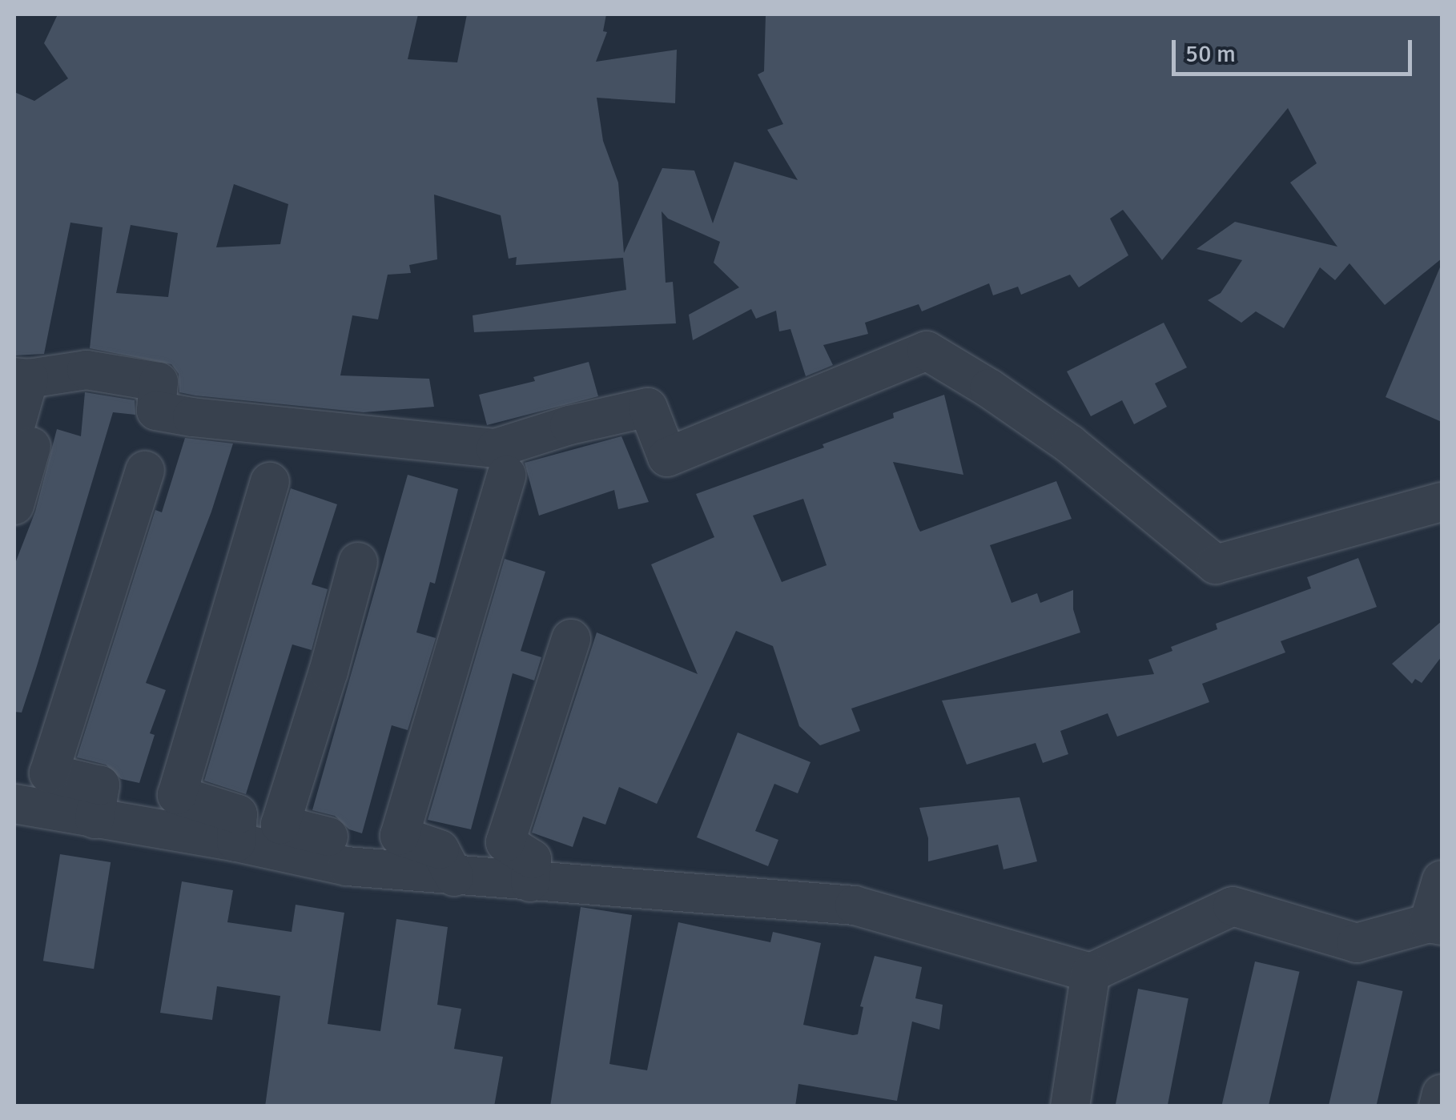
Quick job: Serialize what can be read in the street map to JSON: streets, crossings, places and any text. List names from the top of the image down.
{
  "scale_bar": "50 m"
}
